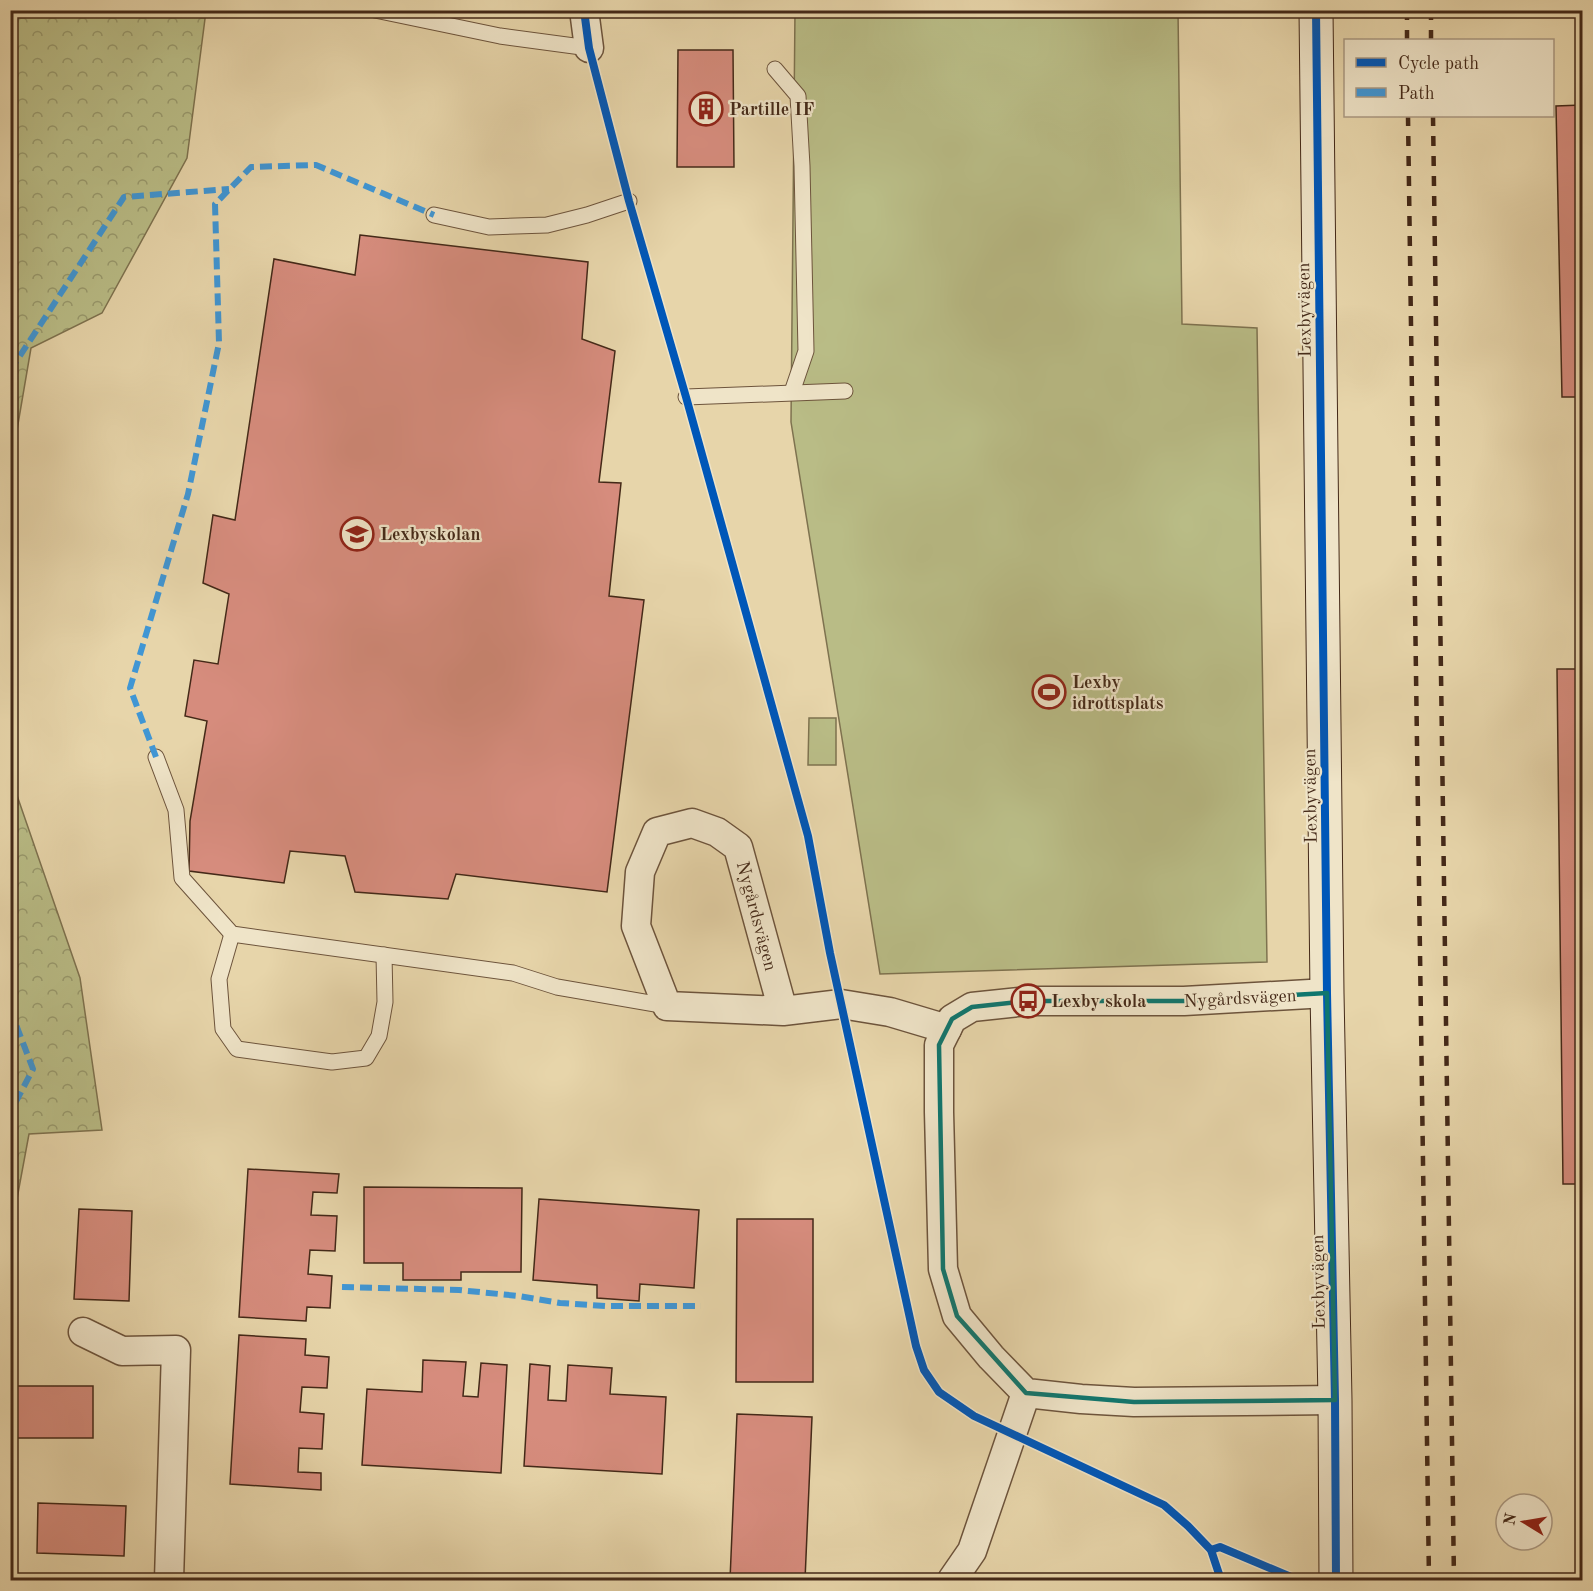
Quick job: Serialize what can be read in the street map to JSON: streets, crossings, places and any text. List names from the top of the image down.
{
  "streets": {
    "street": ["Lexbyvägen", "Nygårdsvägen"]
  },
  "crossings": [
    ["Lexbyvägen", "Nygårdsvägen"]
  ],
  "places": {
    "building": ["Partille IF"],
    "school or university": ["Lexbyskolan"],
    "sports": ["Lexby idrottsplats"],
    "bus stop": ["Lexby skola"]
  },
  "legend": ["Cycle path", "Path"],
  "north": "left"
}
